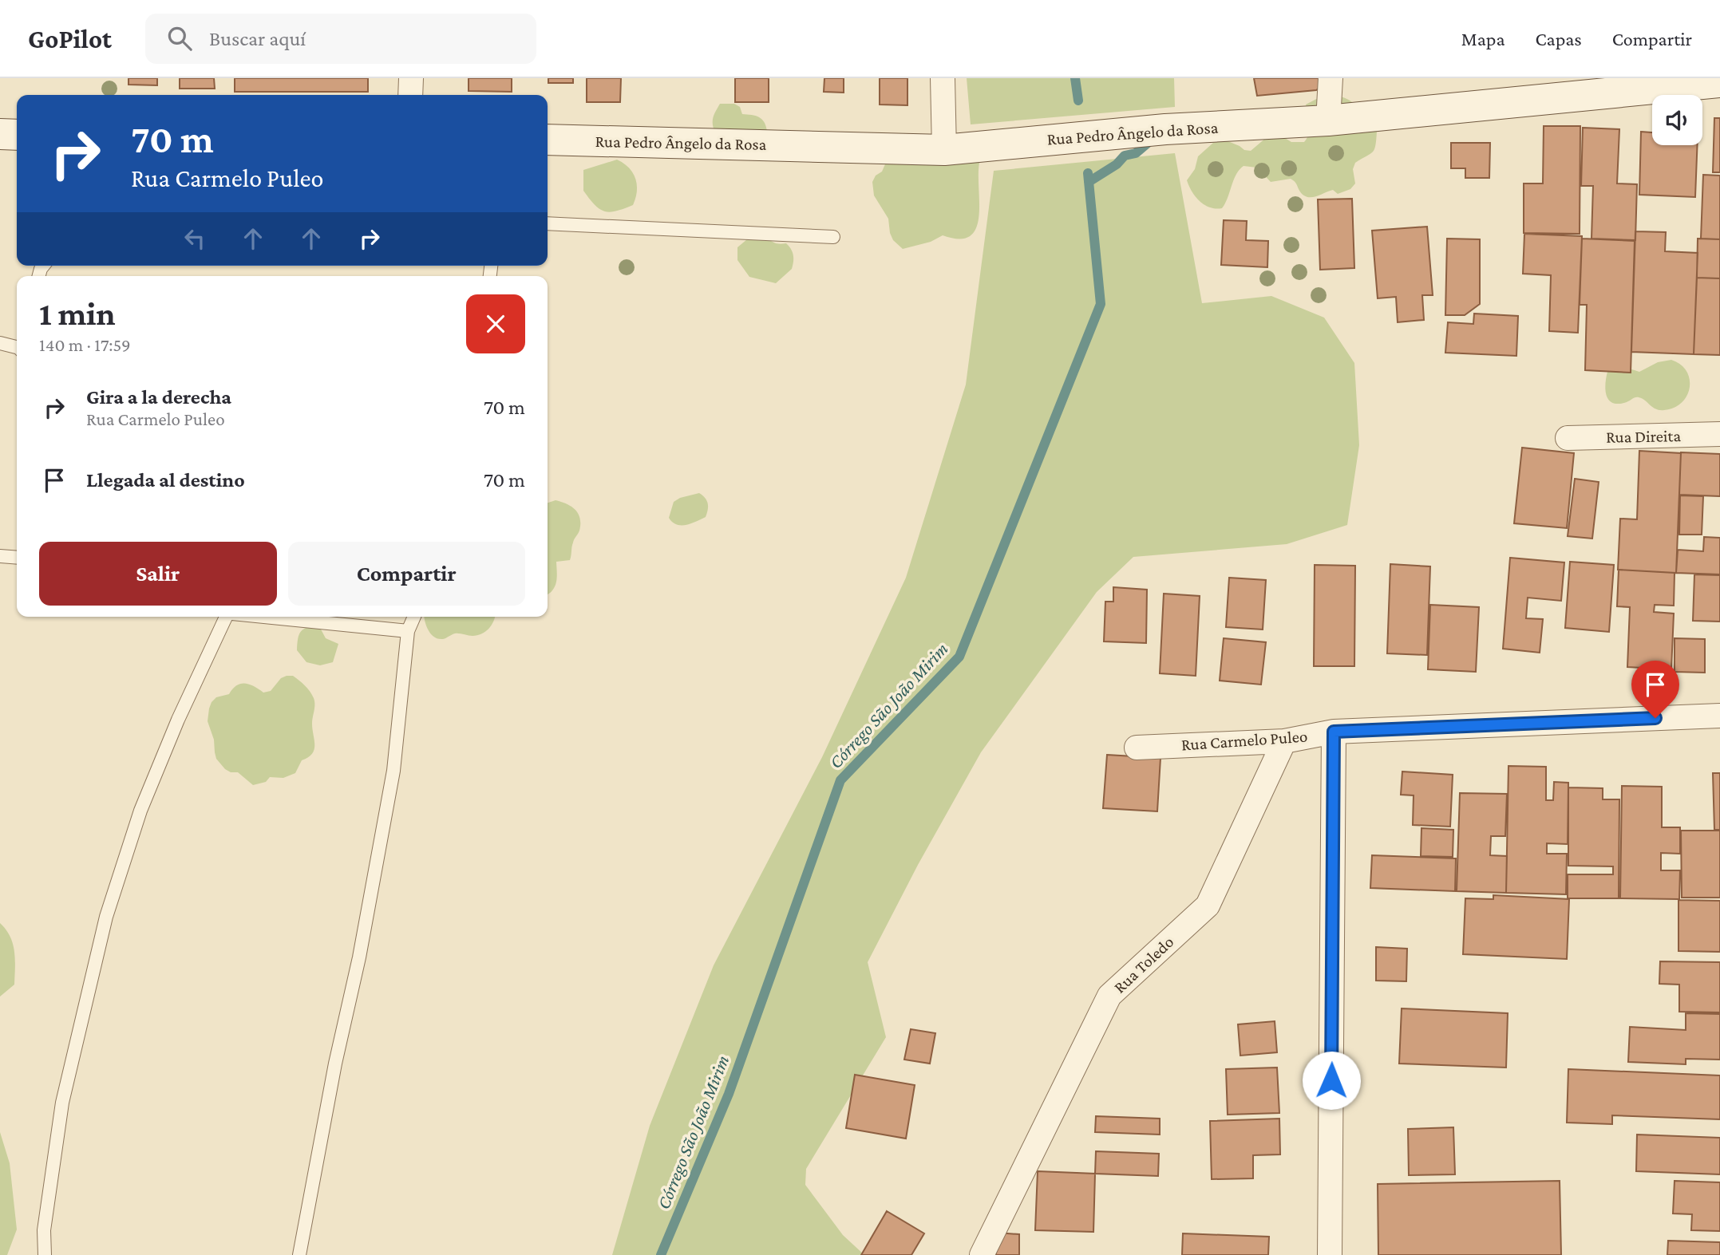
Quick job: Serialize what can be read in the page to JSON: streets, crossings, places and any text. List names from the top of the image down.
{
  "streets": {
    "main road": ["Rua Pedro Ângelo da Rosa"],
    "street": ["Rua Direita", "Rua Carmelo Puleo", "Rua Toledo"]
  },
  "crossings": [
    ["Rua Carmelo Puleo", "Rua Toledo"]
  ],
  "water": ["Córrego São João Mirim"],
  "page": {
    "header": "GoPilot",
    "search": "Buscar aquí",
    "nav": ["Mapa", "Capas", "Compartir"],
    "turn": ["70 m", "Rua Carmelo Puleo"],
    "heading": ["1 min", "140 m · 17:59"],
    "list": [
      {
        "name": "Gira a la derecha",
        "note": "Rua Carmelo Puleo",
        "value": "70 m"
      },
      {
        "name": "Llegada al destino",
        "value": "70 m"
      }
    ],
    "buttons": ["Salir", "Compartir"]
  }
}
